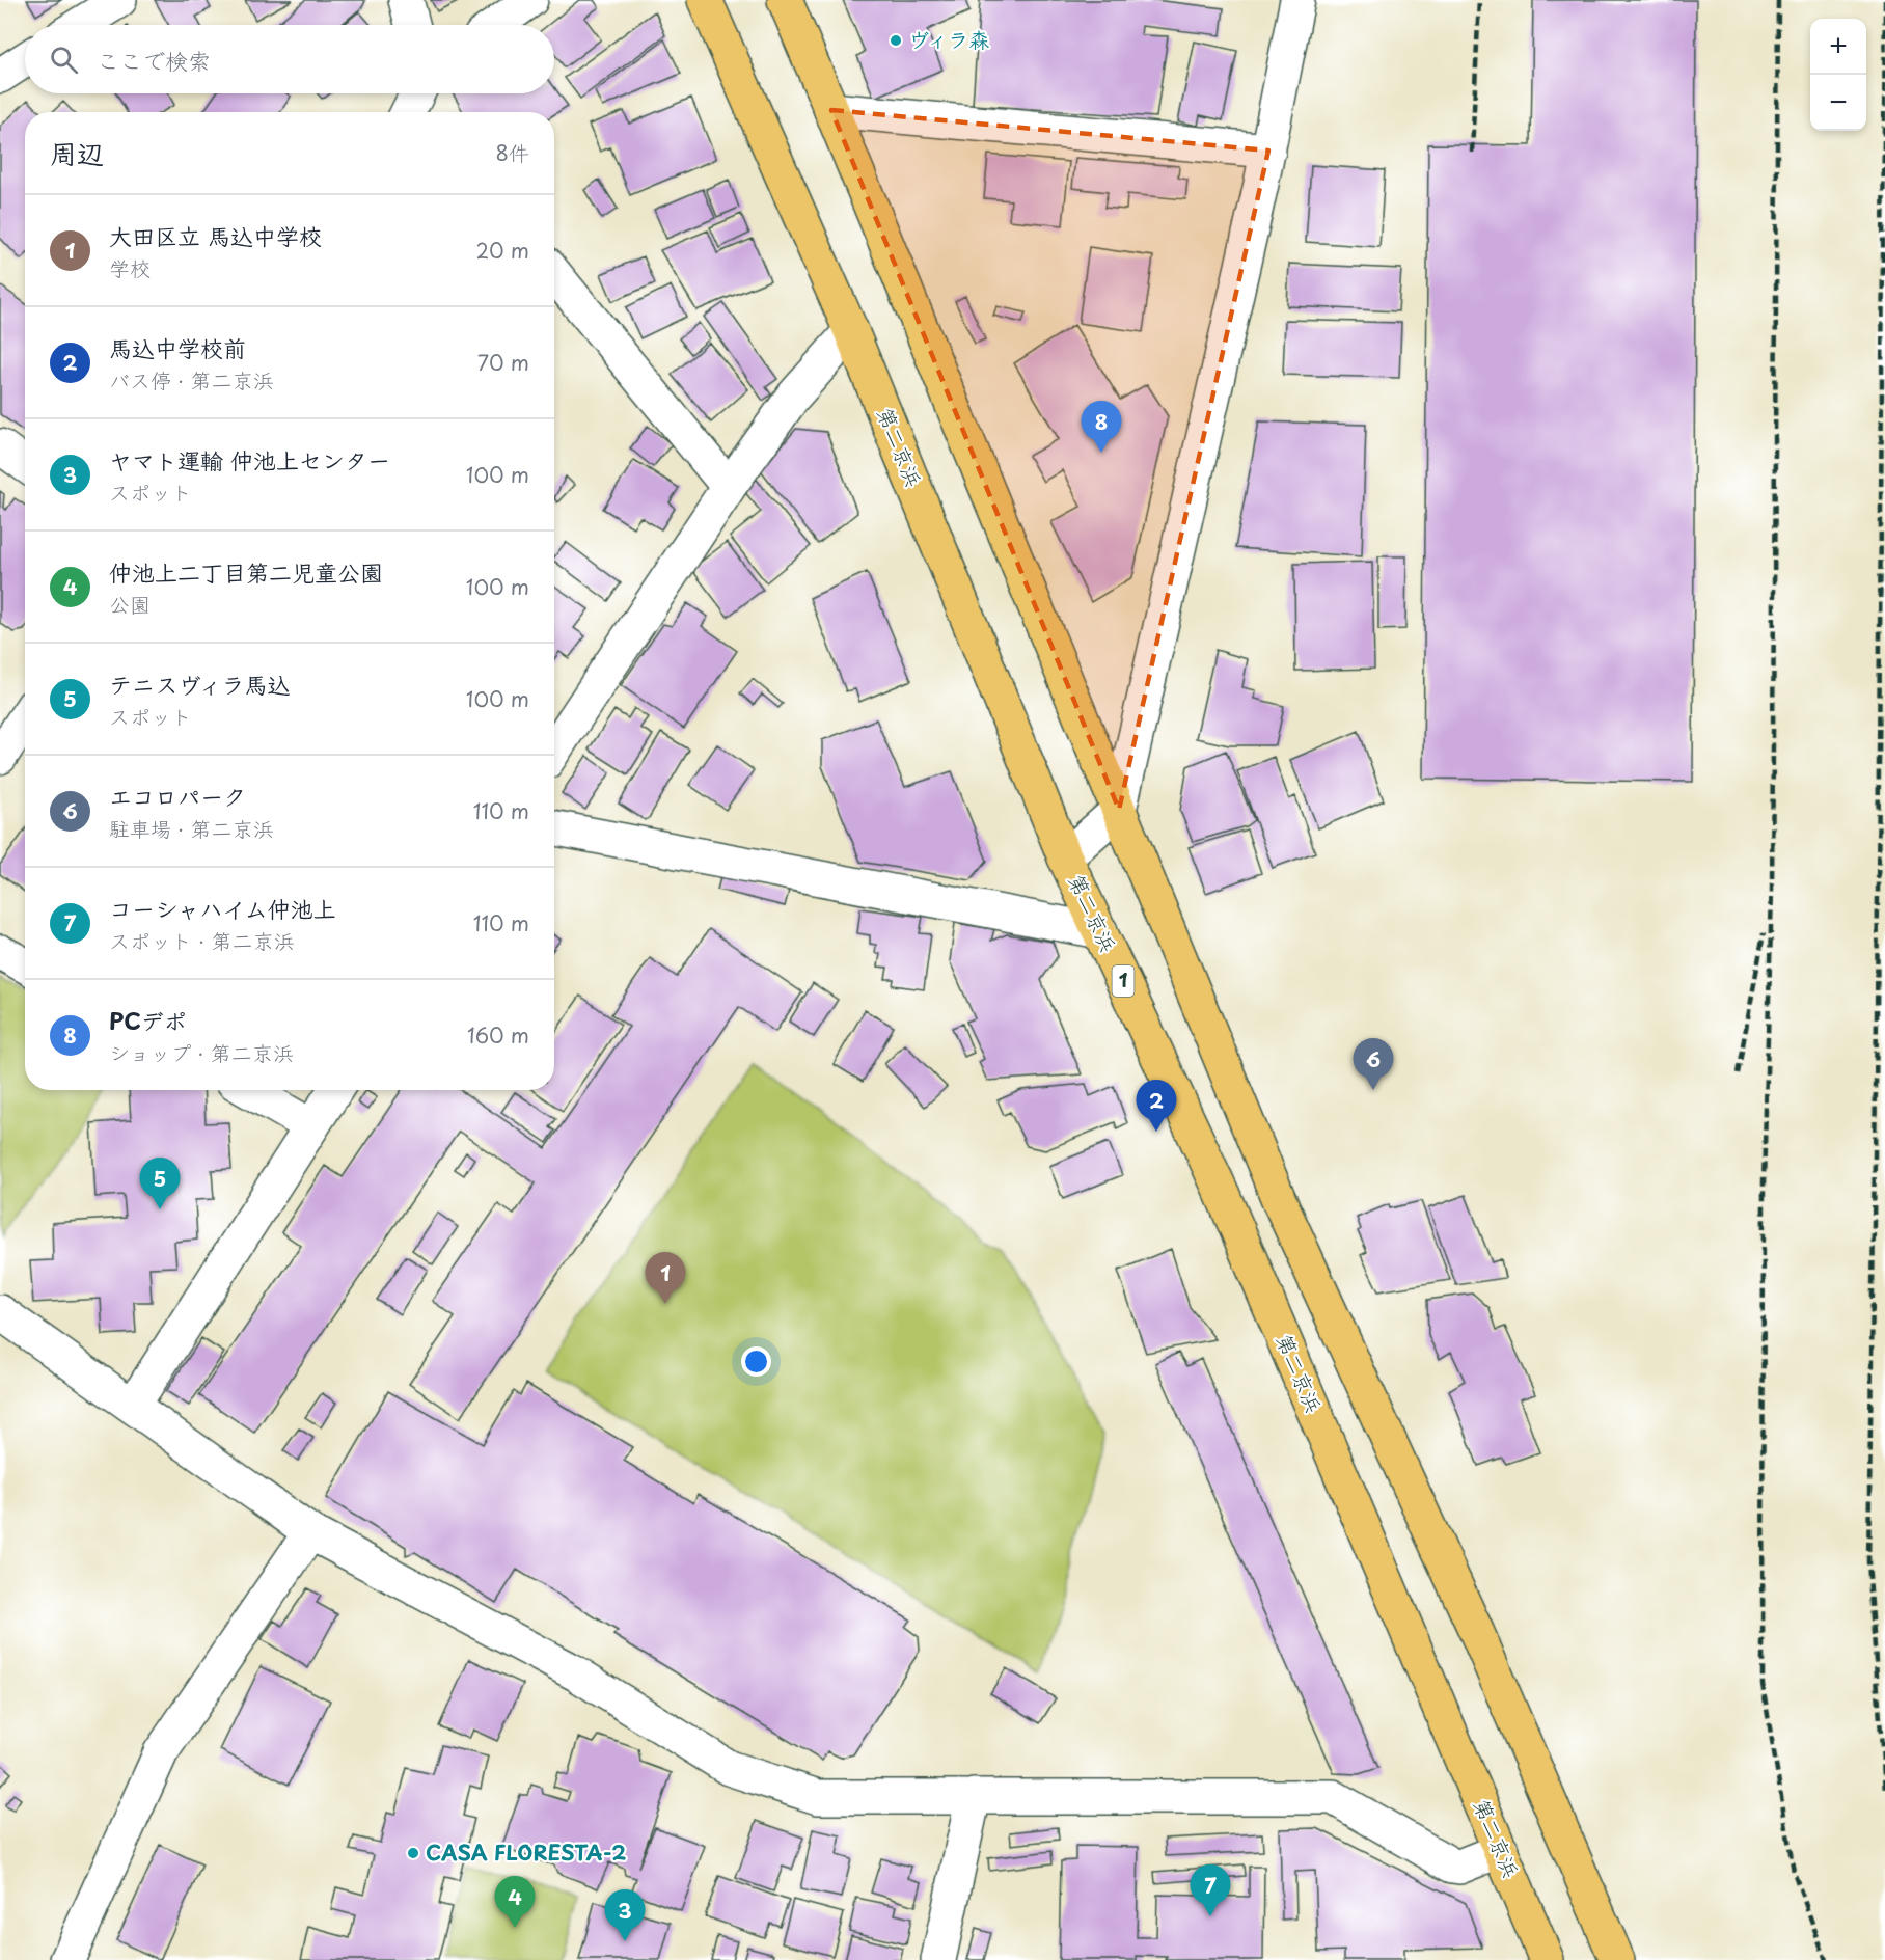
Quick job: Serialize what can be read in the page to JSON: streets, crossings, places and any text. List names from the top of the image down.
{
  "streets": {
    "highway": ["第二京浜", "1"]
  },
  "places": ["ヴィラ森", "CASA FLORESTA-2"],
  "page": {
    "map_buttons": ["+", "−"],
    "search": "ここで検索",
    "heading": ["周辺", "8件"],
    "list": [
      {
        "mark": "1",
        "name": "大田区立 馬込中学校",
        "note": "学校",
        "value": "20 m"
      },
      {
        "mark": "2",
        "name": "馬込中学校前",
        "note": "バス停 · 第二京浜",
        "value": "70 m"
      },
      {
        "mark": "3",
        "name": "ヤマト運輸 仲池上センター",
        "note": "スポット",
        "value": "100 m"
      },
      {
        "mark": "4",
        "name": "仲池上二丁目第二児童公園",
        "note": "公園",
        "value": "100 m"
      },
      {
        "mark": "5",
        "name": "テニスヴィラ馬込",
        "note": "スポット",
        "value": "100 m"
      },
      {
        "mark": "6",
        "name": "エコロパーク",
        "note": "駐車場 · 第二京浜",
        "value": "110 m"
      },
      {
        "mark": "7",
        "name": "コーシャハイム仲池上",
        "note": "スポット · 第二京浜",
        "value": "110 m"
      },
      {
        "mark": "8",
        "name": "PCデポ",
        "note": "ショップ · 第二京浜",
        "value": "160 m"
      }
    ],
    "pins": [
      "8",
      "6",
      "2",
      "5",
      "1",
      "7",
      "4",
      "3"
    ]
  }
}
